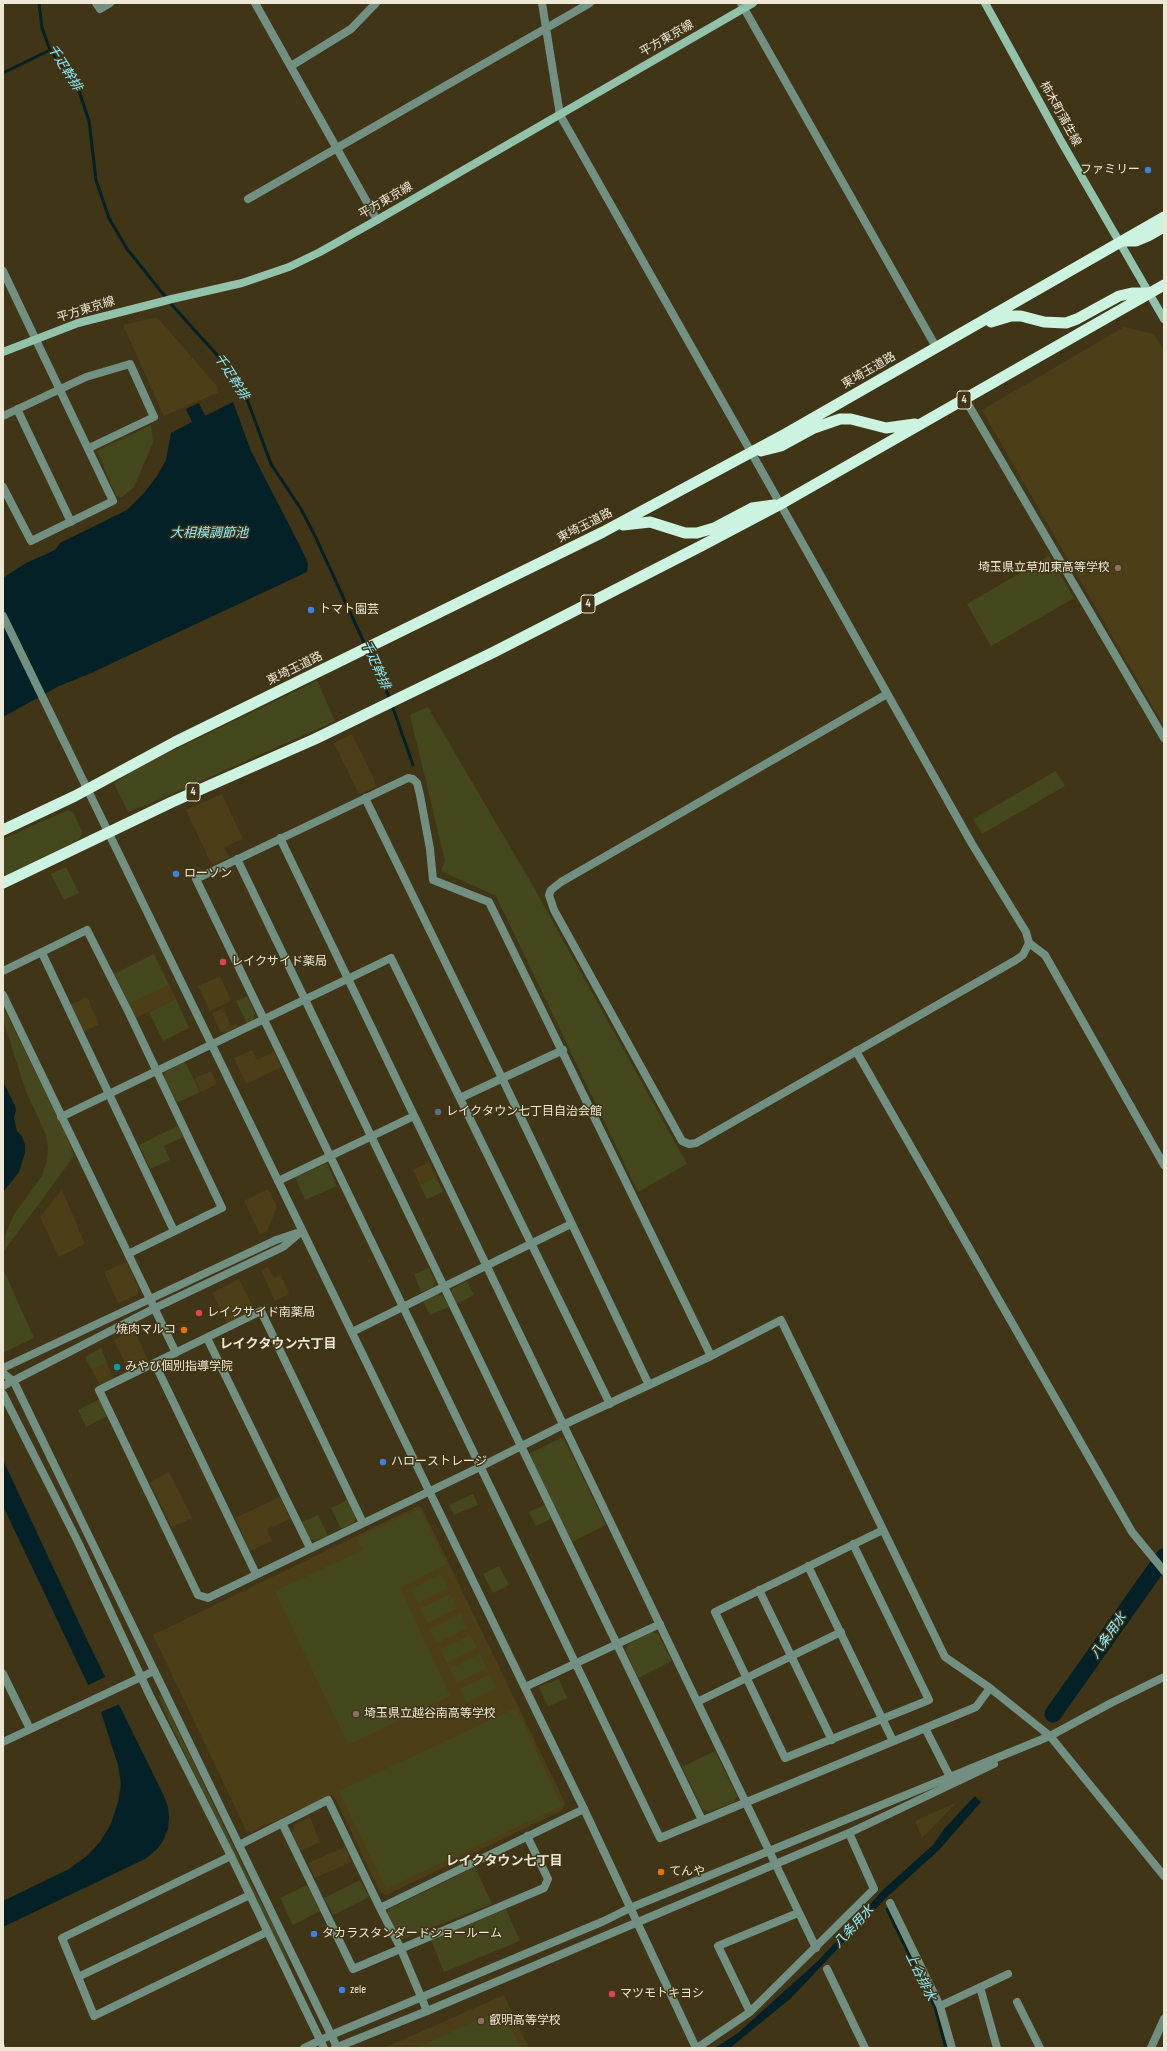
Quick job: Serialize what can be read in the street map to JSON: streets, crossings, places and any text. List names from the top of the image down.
{
  "streets": {
    "highway": ["東埼玉道路", "4"],
    "main road": ["平方東京線", "柿木町蒲生線"]
  },
  "crossings": [
    ["柿木町蒲生線", "東埼玉道路"],
    ["柿木町蒲生線", "4"],
    ["東埼玉道路", "4"]
  ],
  "districts": ["レイクタウン六丁目", "レイクタウン七丁目"],
  "water": [
    "千疋幹排",
    "大相模調節池",
    "八条用水",
    "上谷排水"
  ],
  "places": [
    "ファミリー",
    "埼玉県立草加東高等学校",
    "トマト園芸",
    "ローソン",
    "レイクサイド薬局",
    "レイクタウン七丁目自治会館",
    "レイクサイド南薬局",
    "焼肉マルコ",
    "みやび個別指導学院",
    "ハローストレージ",
    "埼玉県立越谷南高等学校",
    "てんや",
    "タカラスタンダードショールーム",
    "zele",
    "マツモトキヨシ",
    "叡明高等学校"
  ]
}
